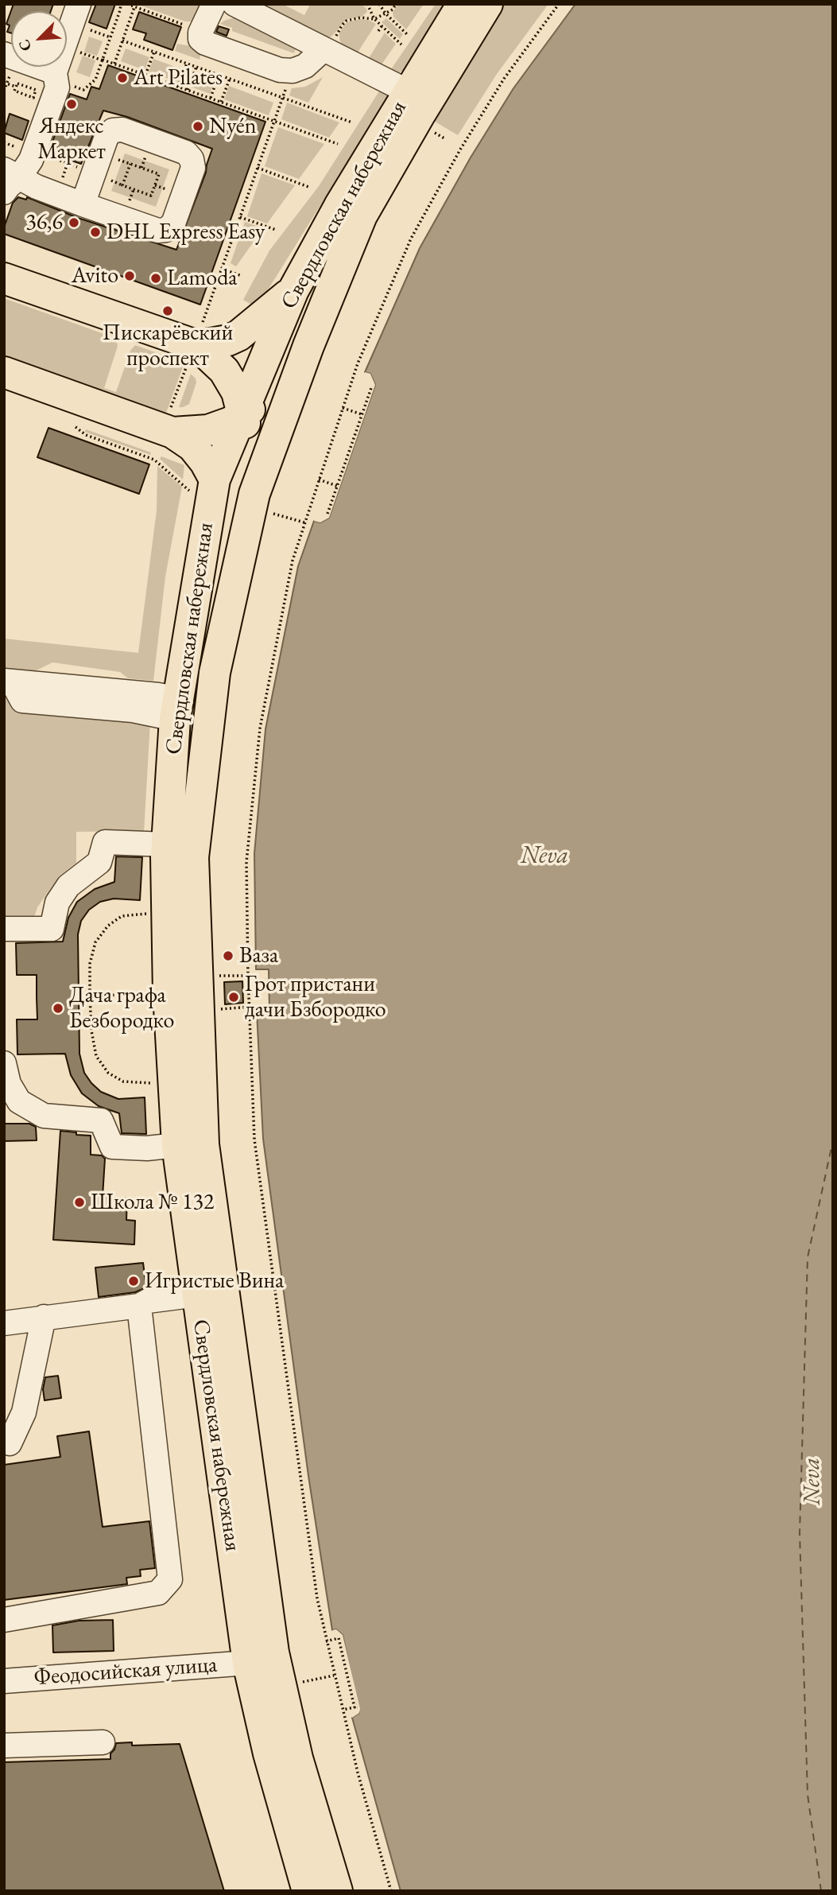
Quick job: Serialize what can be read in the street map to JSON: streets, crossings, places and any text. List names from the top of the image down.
{
  "streets": {
    "main road": ["Свердловская набережная"],
    "street": ["Феодосийская улица"]
  },
  "crossings": [
    ["Свердловская набережная", "Феодосийская улица"]
  ],
  "water": ["Neva"],
  "places": [
    "Art Pilates",
    "Яндекс Маркет",
    "Nyén",
    "36,6",
    "DHL Express Easy",
    "Avito",
    "Lamoda",
    "Пискарёвский проспект",
    "Ваза",
    "Грот пристани дачи Бзбородко",
    "Дача графа Безбородко",
    "Школа № 132",
    "Игристые Вина"
  ],
  "north": "bottom left"
}
